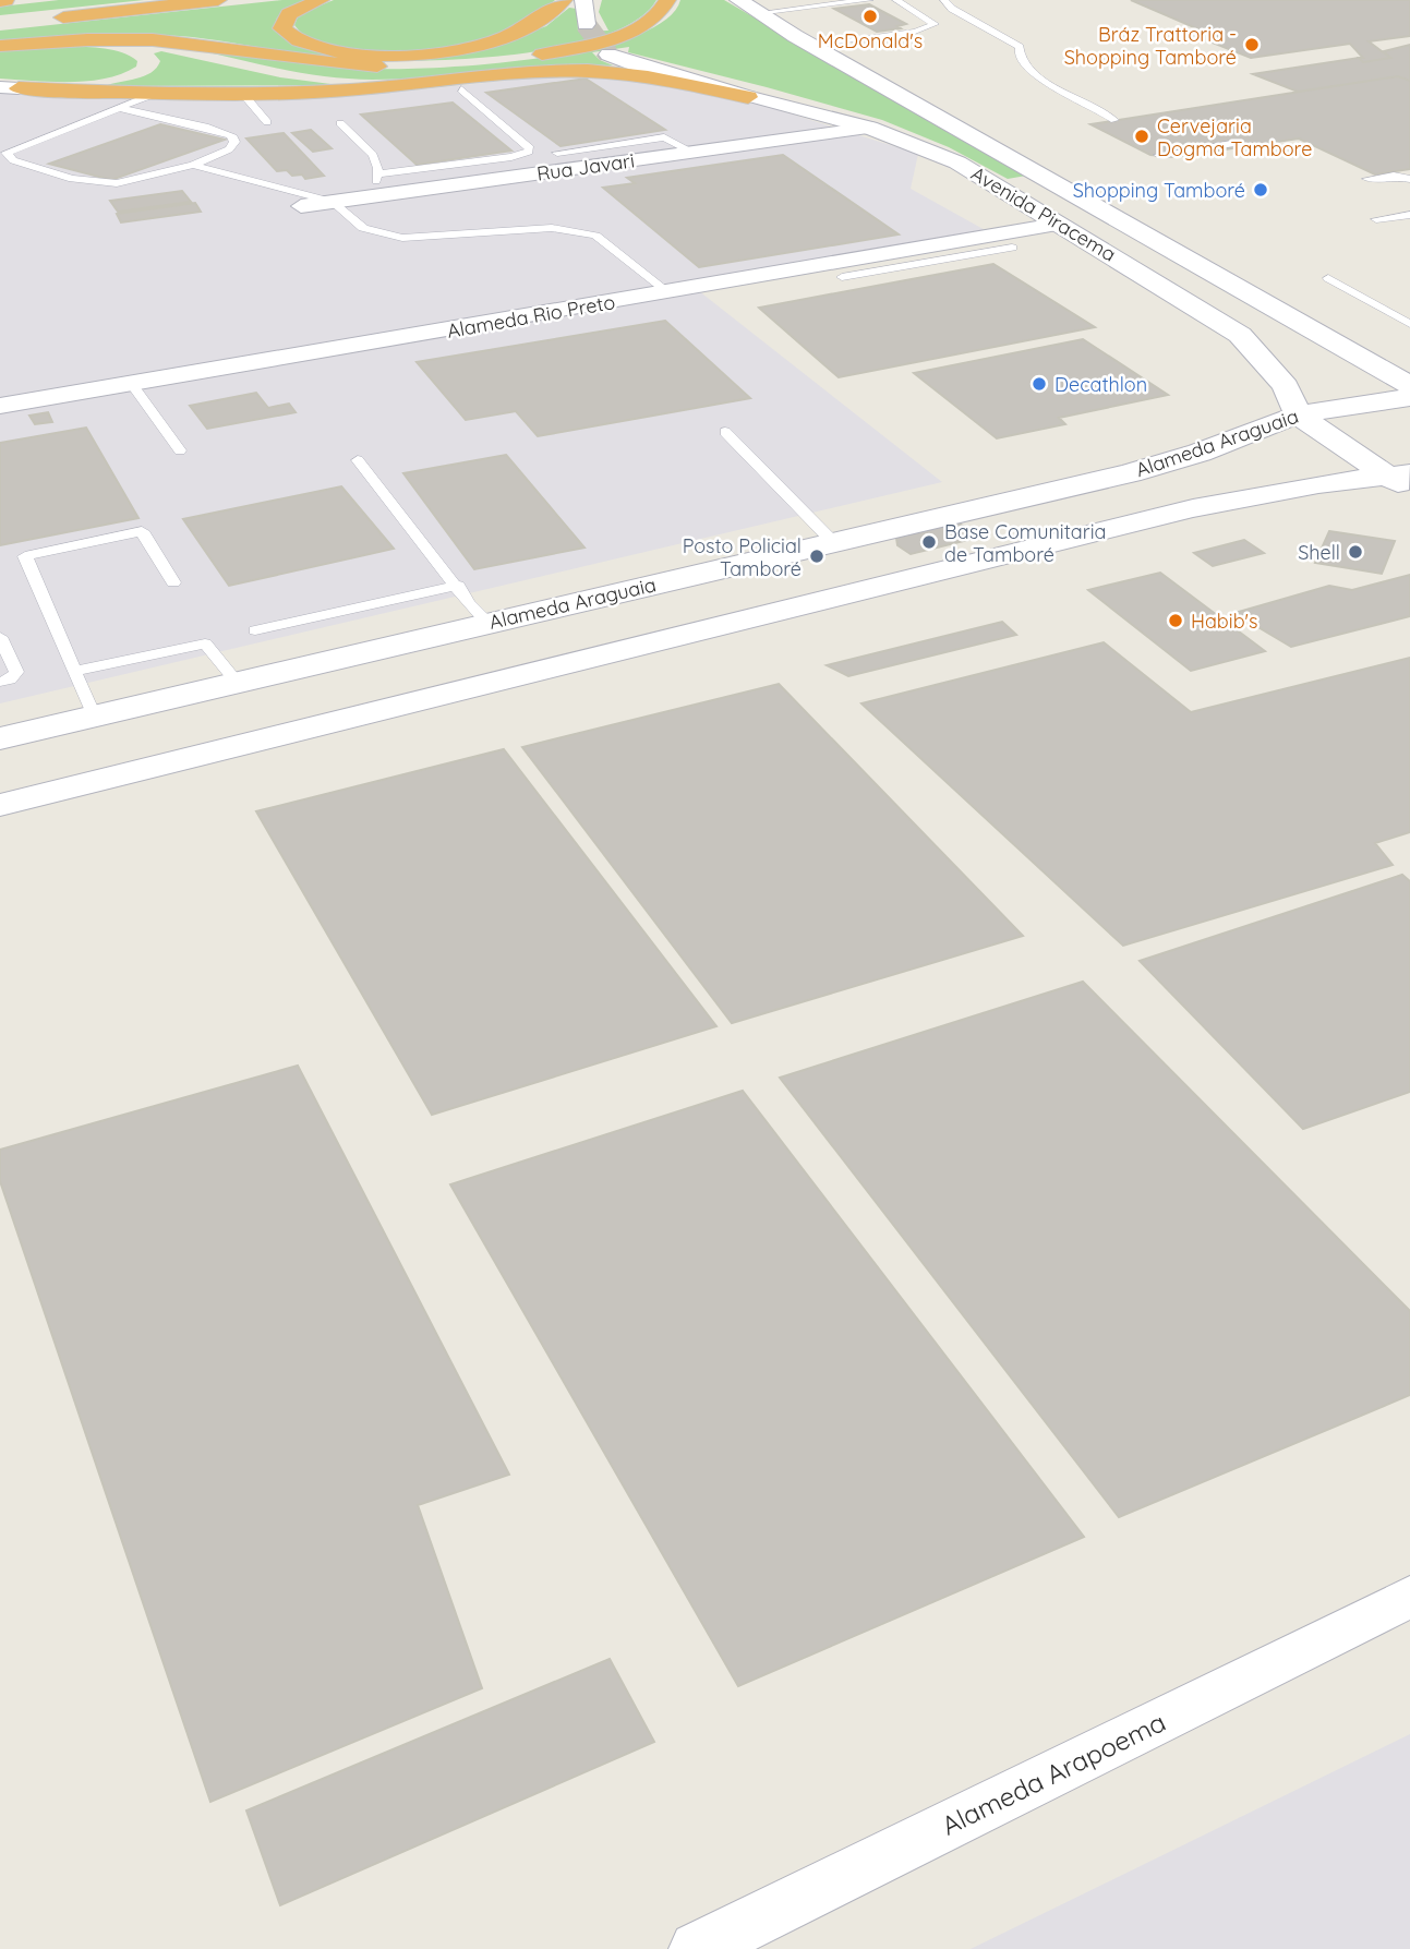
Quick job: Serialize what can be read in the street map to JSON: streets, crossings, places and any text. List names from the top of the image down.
{
  "streets": {
    "main road": ["Avenida Piracema", "Alameda Araguaia"],
    "street": ["Rua Javari", "Alameda Rio Preto", "Alameda Arapoema"]
  },
  "crossings": [
    ["Rua Javari", "Avenida Piracema"],
    ["Avenida Piracema", "Alameda Rio Preto"],
    ["Avenida Piracema", "Alameda Araguaia"]
  ],
  "places": [
    "McDonald's",
    "Bráz Trattoria - Shopping Tamboré",
    "Cervejaria Dogma Tambore",
    "Shopping Tamboré",
    "Decathlon",
    "Base Comunitaria de Tamboré",
    "Shell",
    "Posto Policial Tamboré",
    "Habib's"
  ]
}
